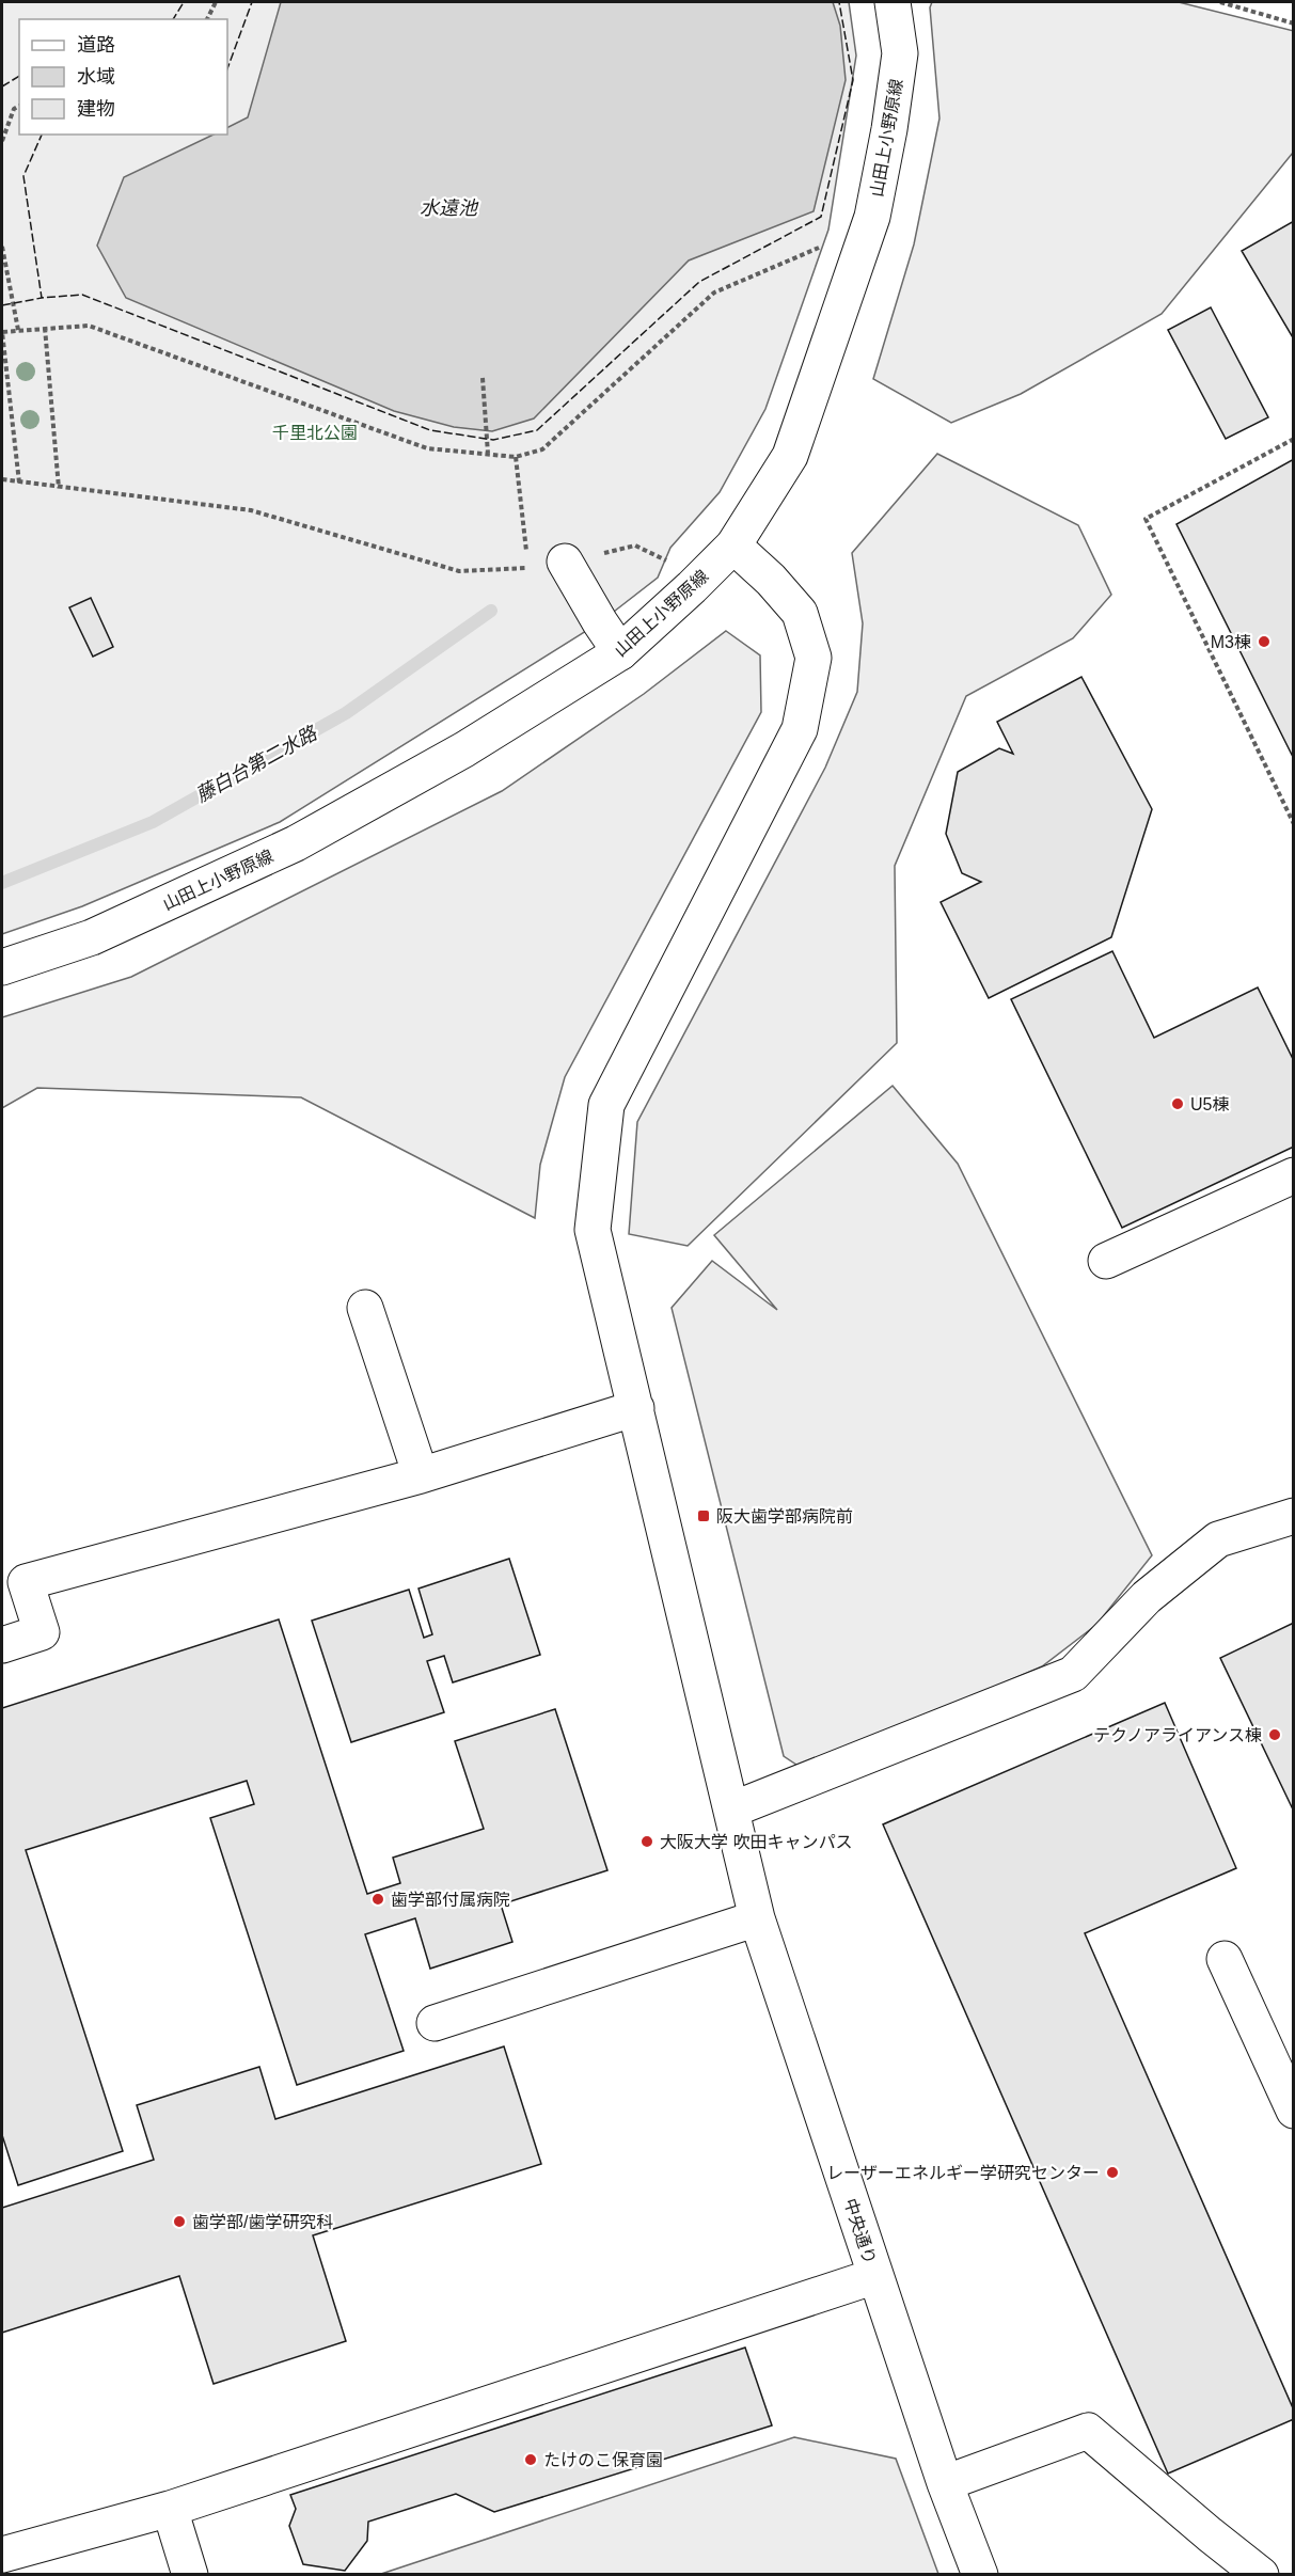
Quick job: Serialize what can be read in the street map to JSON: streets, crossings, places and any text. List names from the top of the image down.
{
  "streets": {
    "main road": ["山田上小野原線", "中央通り"]
  },
  "crossings": [
    ["山田上小野原線", "中央通り"]
  ],
  "water": ["水遠池", "藤白台第二水路"],
  "parks": ["千里北公園"],
  "places": {
    "other": [
      "M3棟",
      "U5棟",
      "テクノアライアンス棟",
      "大阪大学 吹田キャンパス",
      "歯学部付属病院",
      "レーザーエネルギー学研究センター",
      "歯学部/歯学研究科",
      "たけのこ保育園"
    ],
    "transit": ["阪大歯学部病院前"]
  },
  "legend": ["道路", "水域", "建物"]
}
